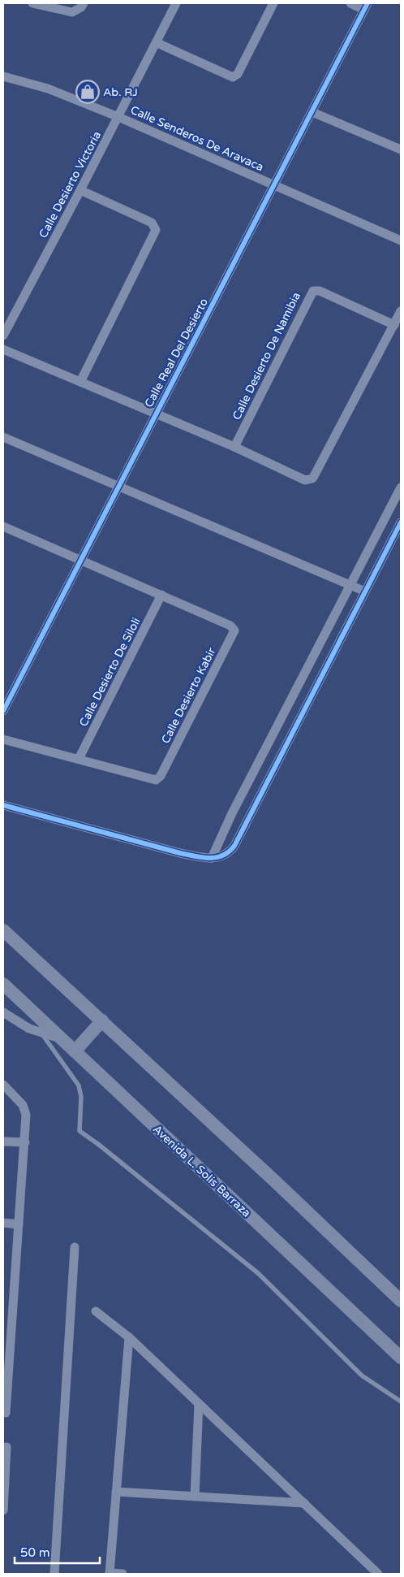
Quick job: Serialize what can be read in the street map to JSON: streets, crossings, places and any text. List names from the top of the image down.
{
  "streets": {
    "main road": ["Avenida L. Solís Barraza"],
    "street": [
      "Calle Senderos De Aravaca",
      "Calle Desierto Victoria",
      "Calle Real Del Desierto",
      "Calle Desierto De Namibia",
      "Calle Desierto De Siloli",
      "Calle Desierto Kabir"
    ]
  },
  "crossings": [
    ["Calle Senderos De Aravaca", "Calle Desierto Victoria"],
    ["Calle Senderos De Aravaca", "Calle Real Del Desierto"],
    ["Calle Real Del Desierto", "Calle Desierto Kabir"],
    ["Calle Desierto De Siloli", "Calle Desierto Kabir"]
  ],
  "places": {
    "shop": ["Ab. RJ"]
  },
  "scale_bar": "50 m"
}
